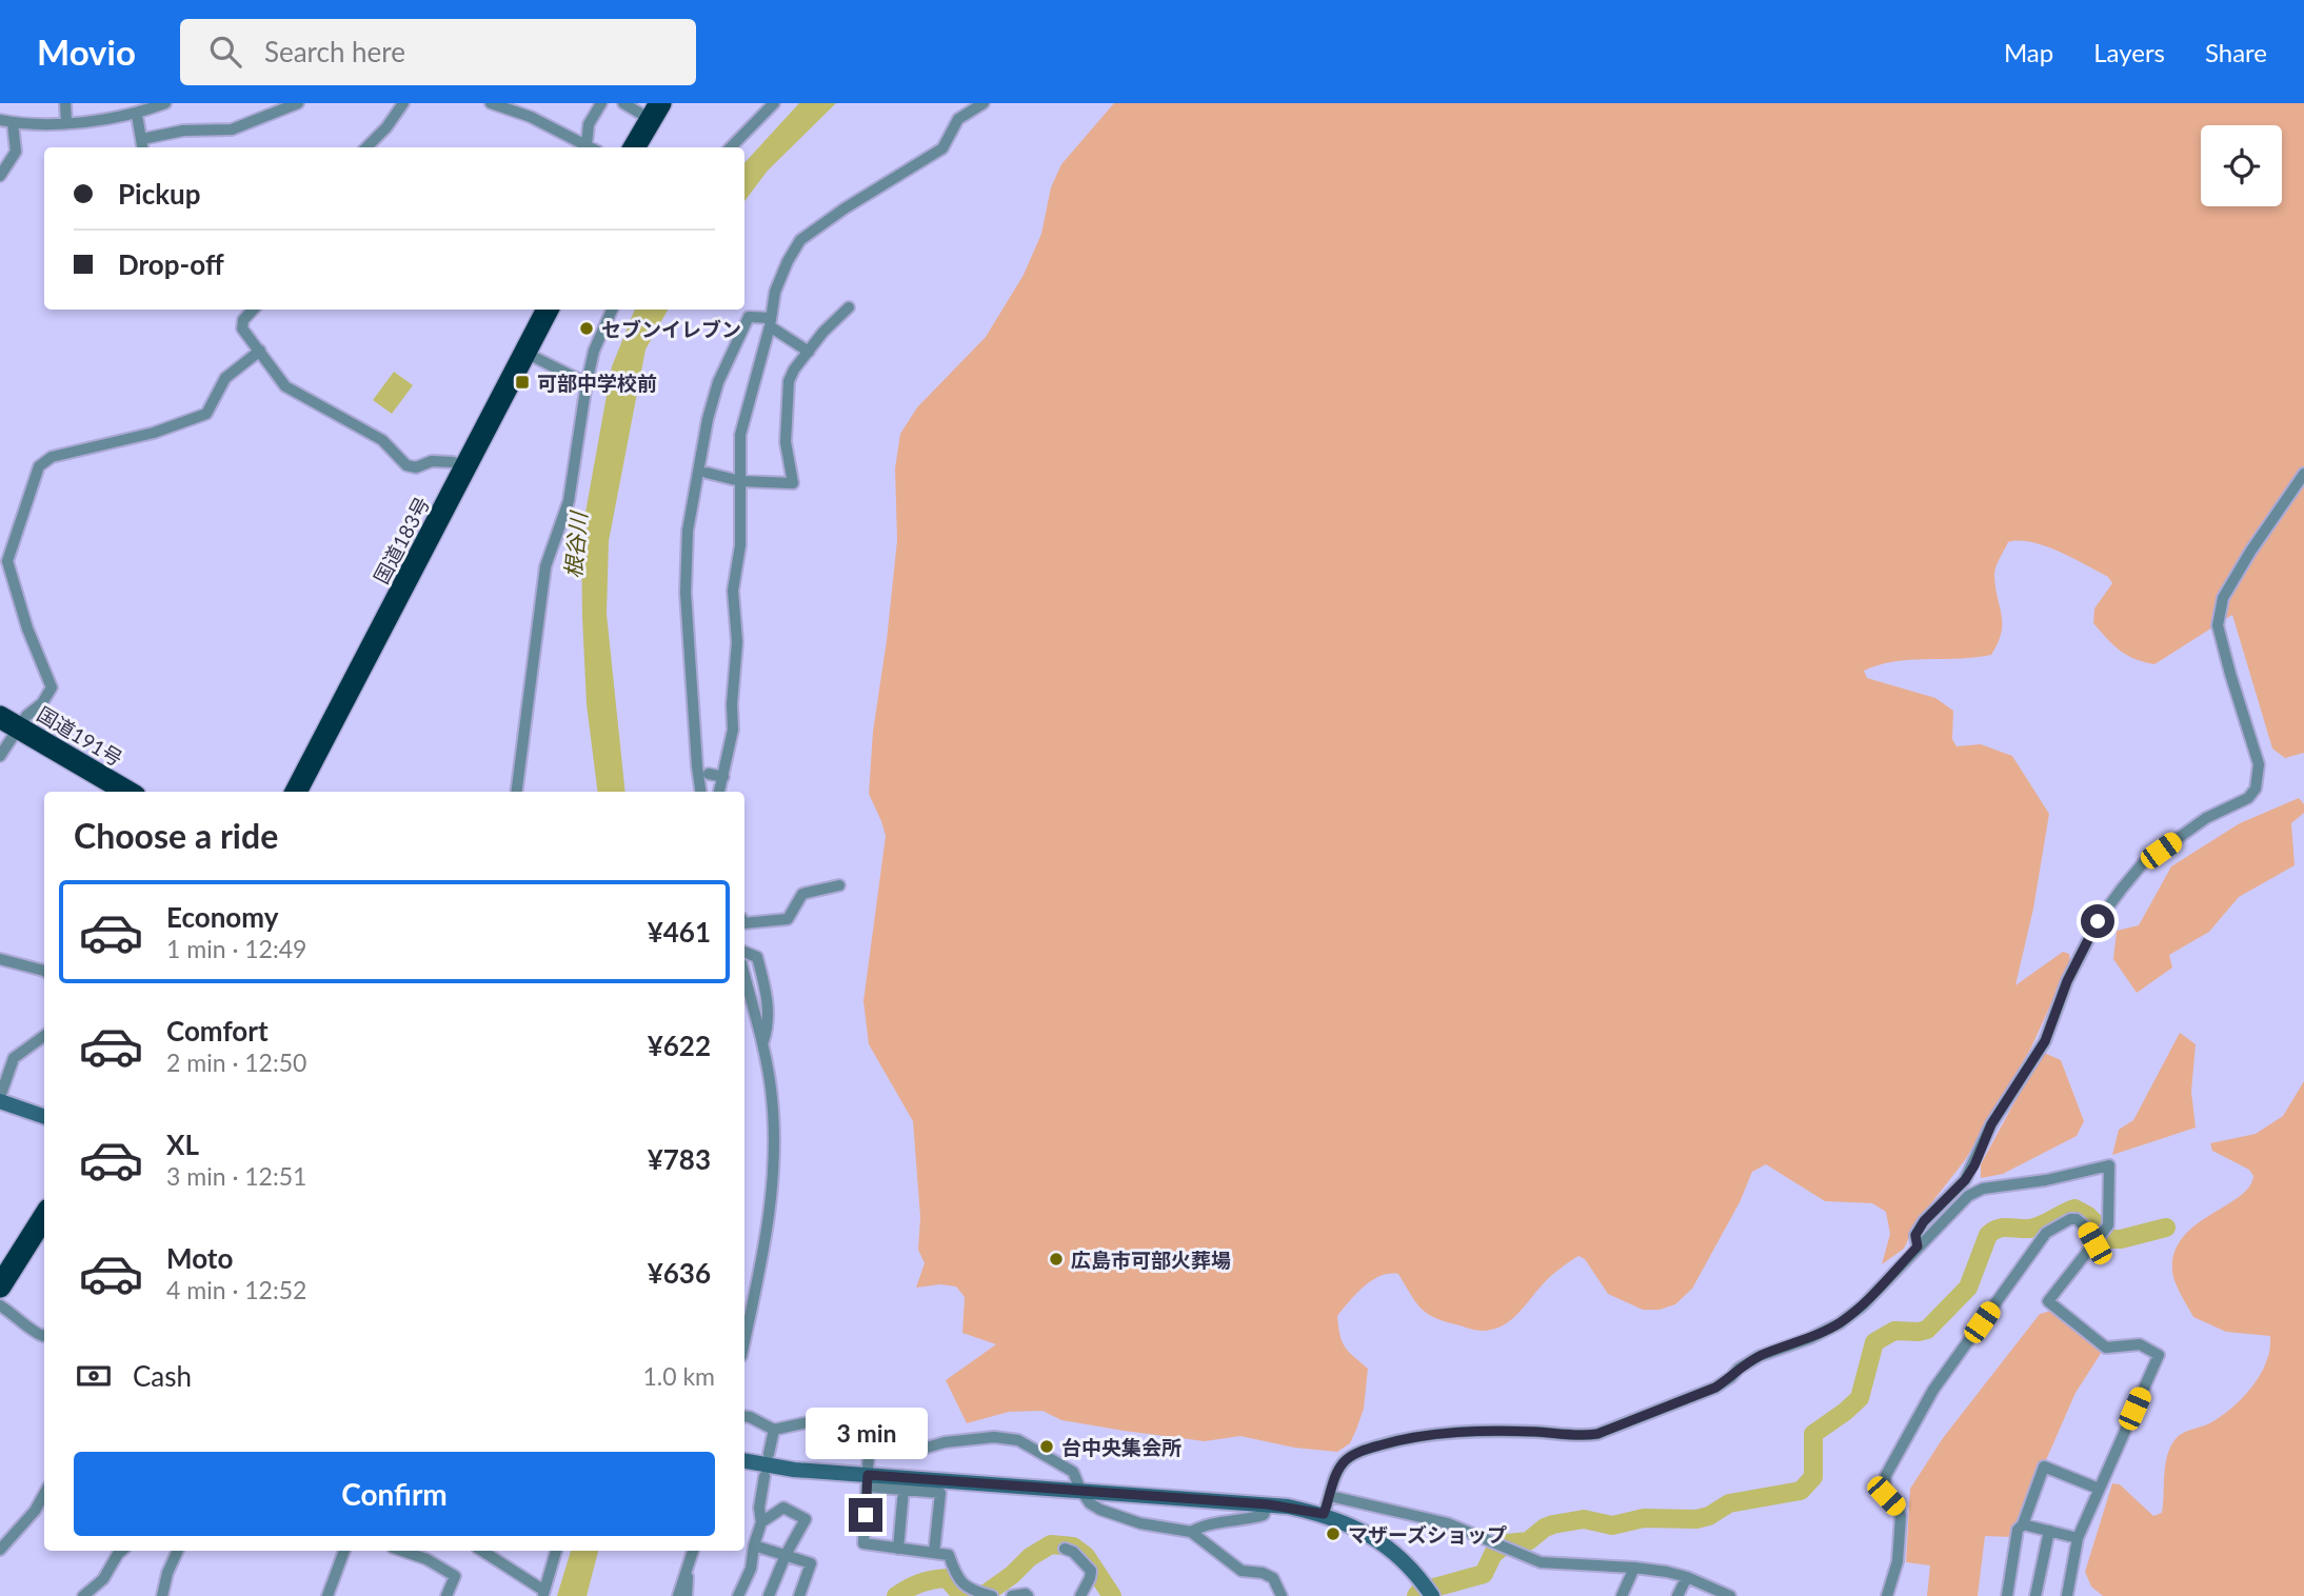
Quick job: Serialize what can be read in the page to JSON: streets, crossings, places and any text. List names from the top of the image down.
{
  "streets": {
    "highway": ["国道183号", "国道191号"]
  },
  "water": ["根谷川"],
  "places": {
    "other": [
      "セブンイレブン",
      "広島市可部火葬場",
      "台中央集会所",
      "マザーズショップ"
    ],
    "transit": ["可部中学校前"]
  },
  "page": {
    "header": "Movio",
    "search": "Search here",
    "nav": ["Map", "Layers", "Share"],
    "banner": ["Pickup", "Drop-off"],
    "heading": "Choose a ride",
    "list": [
      {
        "name": "Economy",
        "note": "1 min · 12:49",
        "value": "¥461"
      },
      {
        "name": "Comfort",
        "note": "2 min · 12:50",
        "value": "¥622"
      },
      {
        "name": "XL",
        "note": "3 min · 12:51",
        "value": "¥783"
      },
      {
        "name": "Moto",
        "note": "4 min · 12:52",
        "value": "¥636"
      }
    ],
    "pay": ["Cash", "1.0 km"],
    "bubble": "3 min",
    "buttons": "Confirm"
  }
}
